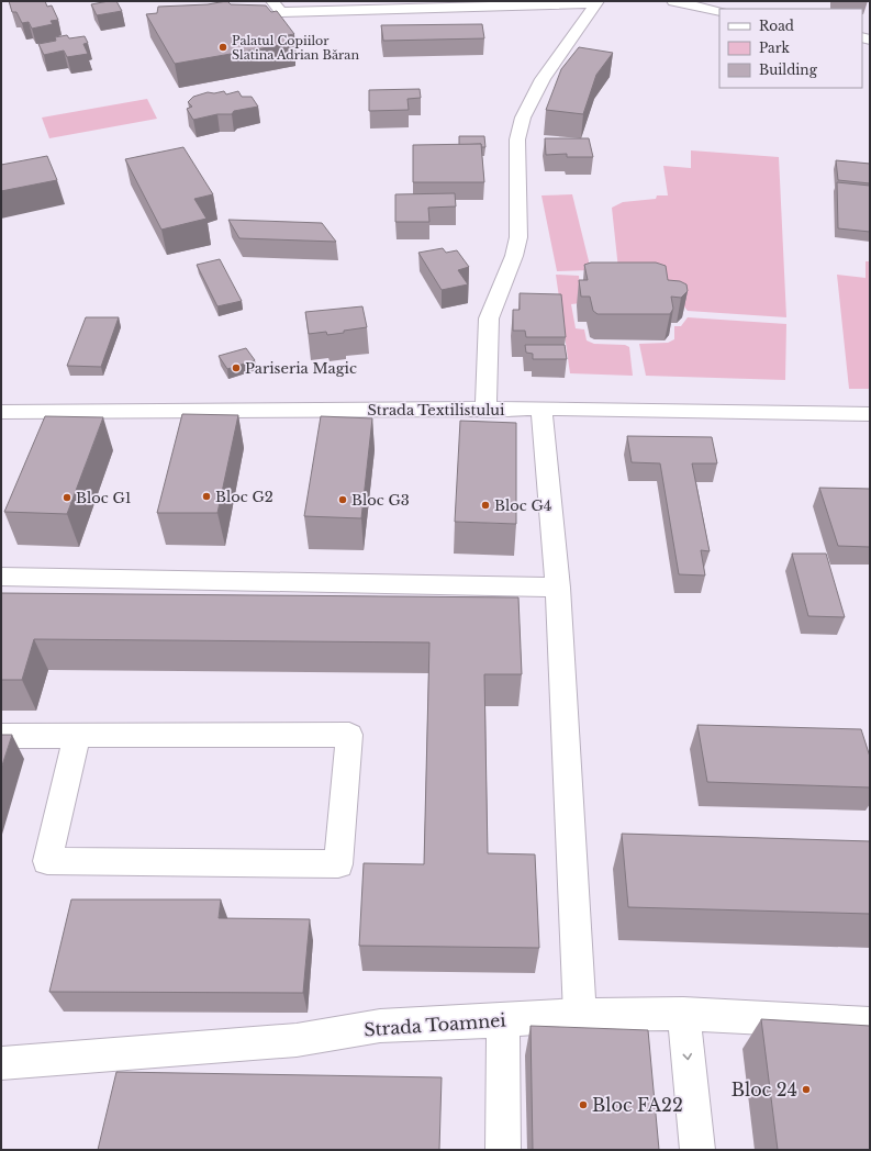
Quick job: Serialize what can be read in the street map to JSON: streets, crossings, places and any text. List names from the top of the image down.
{
  "streets": {
    "street": ["Strada Textilistului", "Strada Toamnei"]
  },
  "places": [
    "Palatul Copiilor Slatina Adrian Băran",
    "Pariseria Magic",
    "Bloc G2",
    "Bloc G1",
    "Bloc G3",
    "Bloc G4",
    "Bloc 24",
    "Bloc FA22"
  ],
  "legend": ["Road", "Park", "Building"]
}
